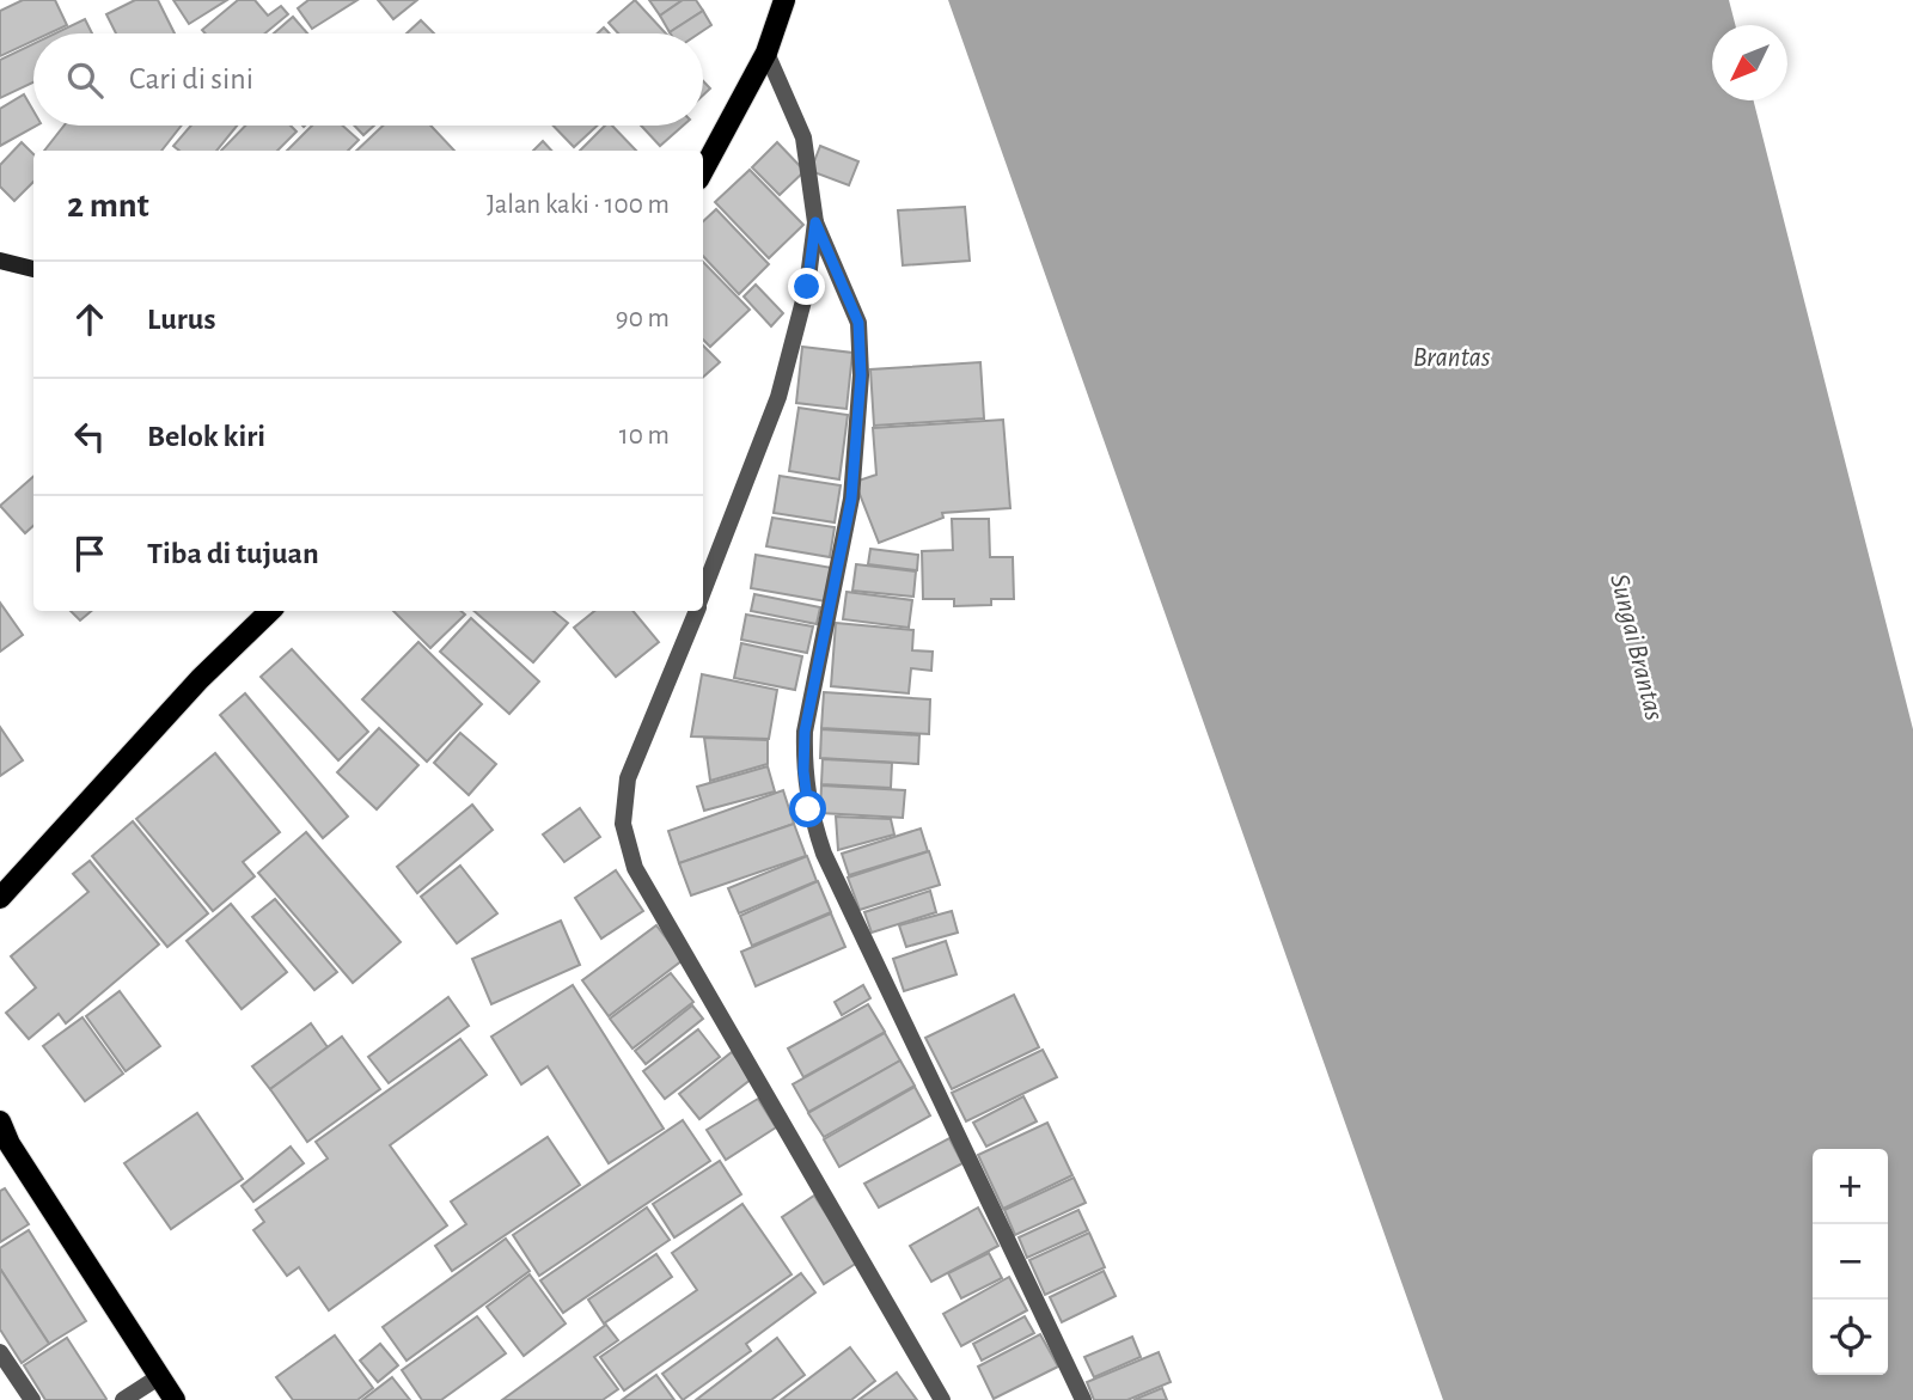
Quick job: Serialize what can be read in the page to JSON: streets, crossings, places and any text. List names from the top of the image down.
{
  "water": ["Brantas", "Sungai Brantas"],
  "north": "bottom left",
  "page": {
    "search": "Cari di sini",
    "heading": ["2 mnt", "Jalan kaki · 100 m"],
    "list": [
      ["Lurus", "90 m"],
      ["Belok kiri", "10 m"],
      "Tiba di tujuan"
    ],
    "map_buttons": ["+", "−"]
  }
}
